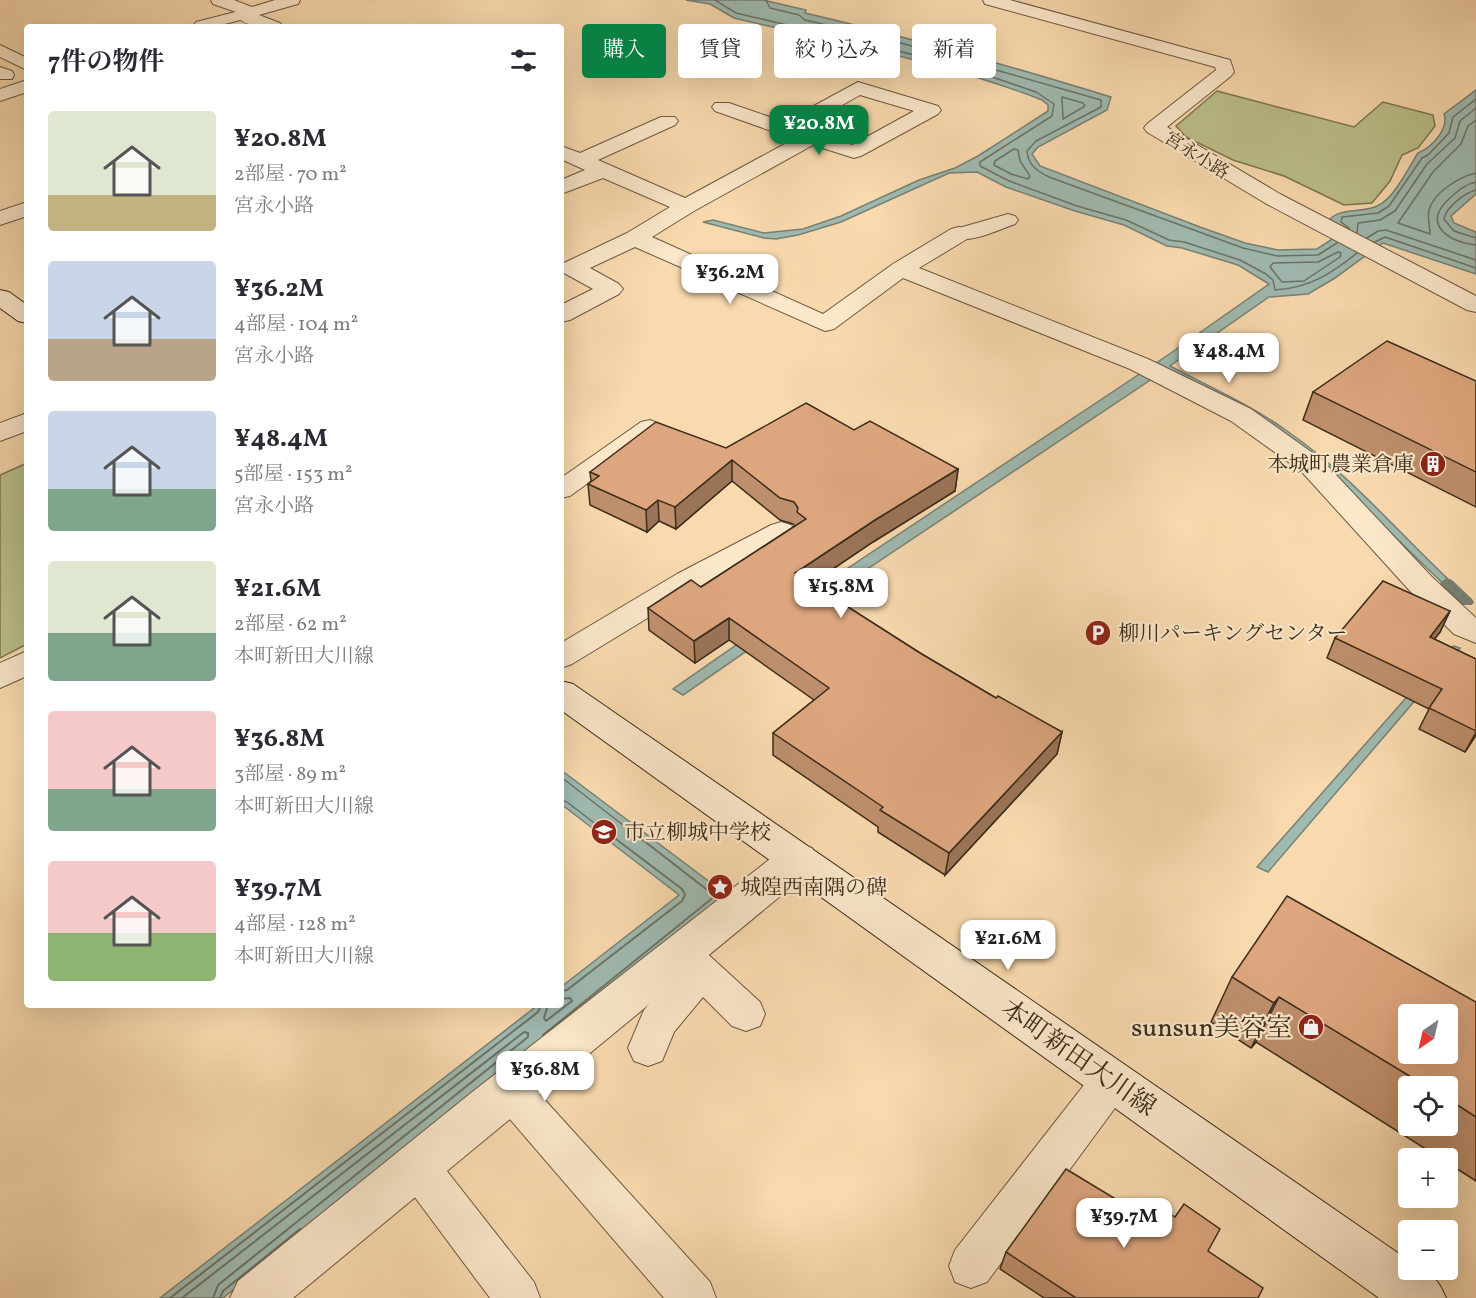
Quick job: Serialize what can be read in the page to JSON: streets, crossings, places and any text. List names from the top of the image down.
{
  "streets": {
    "street": ["宮永小路", "本町新田大川線"]
  },
  "places": {
    "building": ["本城町農業倉庫"],
    "parking": ["柳川パーキングセンター"],
    "school or university": ["市立柳城中学校"],
    "place": ["城隍西南隅の碑"],
    "shop": ["sunsun美容室"]
  },
  "north": "bottom left",
  "page": {
    "chip": [
      "購入",
      "賃貸",
      "絞り込み",
      "新着"
    ],
    "heading": "7件の物件",
    "list": [
      {
        "name": "¥20.8M",
        "note": "2部屋 · 70 m² · 宮永小路"
      },
      {
        "name": "¥36.2M",
        "note": "4部屋 · 104 m² · 宮永小路"
      },
      {
        "name": "¥48.4M",
        "note": "5部屋 · 153 m² · 宮永小路"
      },
      {
        "name": "¥21.6M",
        "note": "2部屋 · 62 m² · 本町新田大川線"
      },
      {
        "name": "¥36.8M",
        "note": "3部屋 · 89 m² · 本町新田大川線"
      },
      {
        "name": "¥39.7M",
        "note": "4部屋 · 128 m² · 本町新田大川線"
      }
    ],
    "price": [
      "¥20.8M",
      "¥36.2M",
      "¥48.4M",
      "¥15.8M",
      "¥21.6M",
      "¥36.8M",
      "¥39.7M"
    ],
    "map_buttons": ["+", "−"]
  }
}
